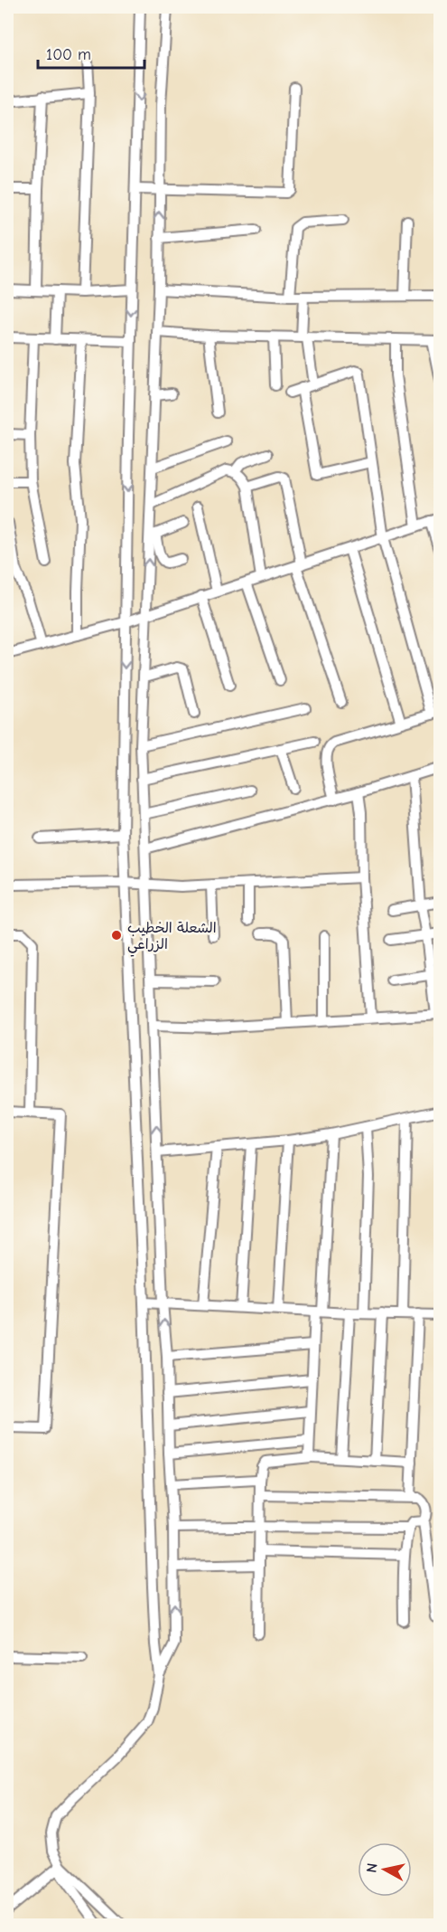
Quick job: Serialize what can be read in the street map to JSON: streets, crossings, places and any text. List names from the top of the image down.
{
  "places": ["الشعلة الخطيب الزراعي"],
  "scale_bar": "100 m",
  "north": "left"
}
